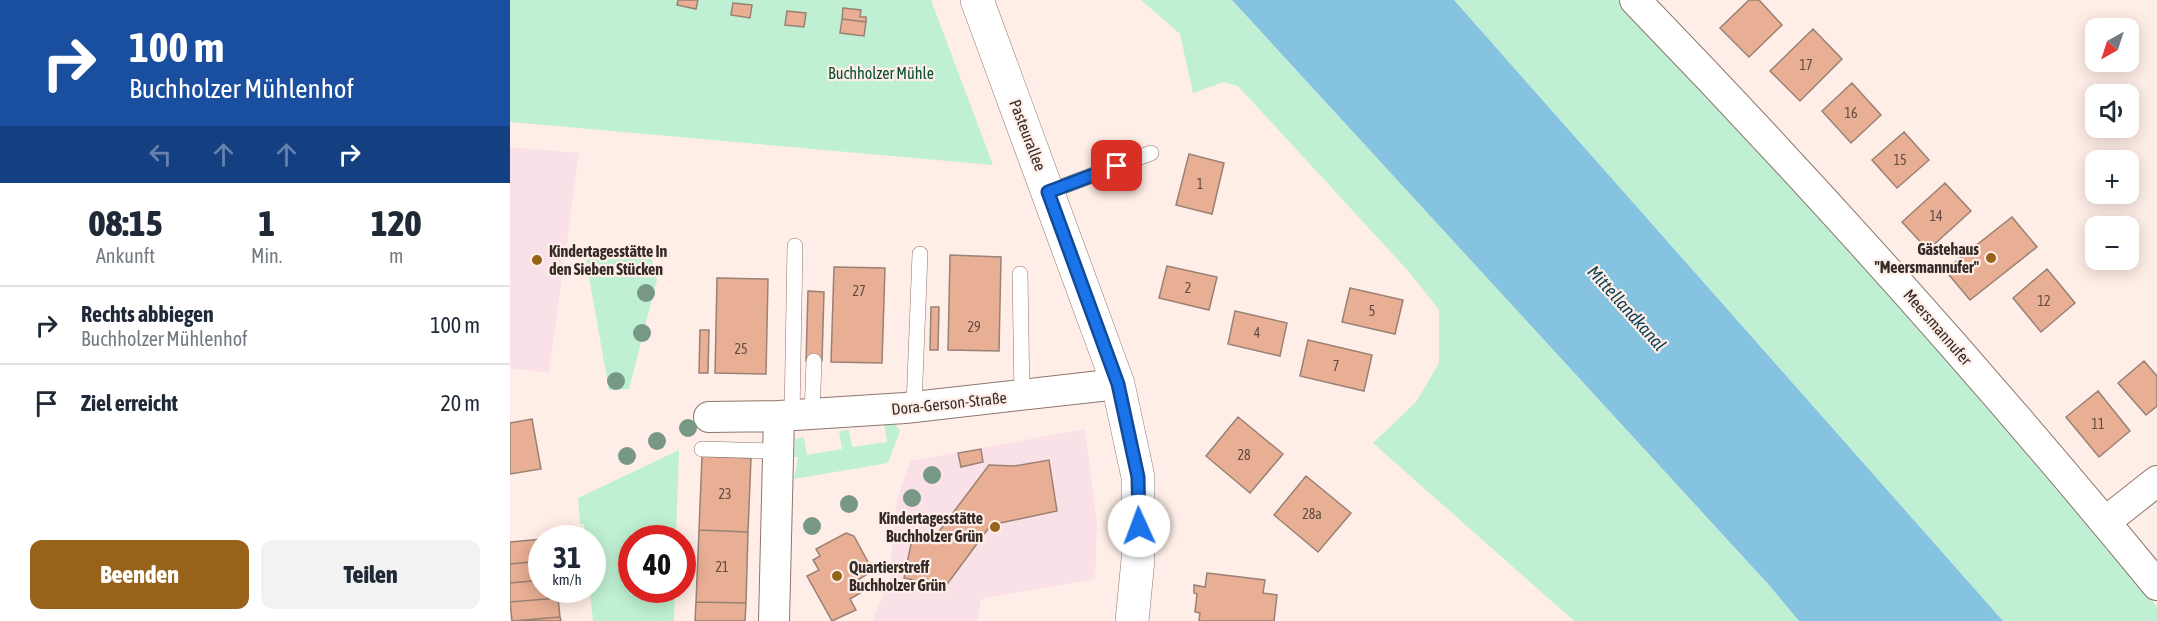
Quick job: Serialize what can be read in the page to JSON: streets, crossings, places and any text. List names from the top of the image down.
{
  "streets": {
    "street": ["Pasteurallee", "Meersmannufer", "Dora-Gerson-Straße"]
  },
  "crossings": [
    ["Pasteurallee", "Dora-Gerson-Straße"]
  ],
  "water": ["Mittellandkanal"],
  "parks": ["Buchholzer Mühle"],
  "places": [
    "Gästehaus \"Meersmannufer\"",
    "Kindertagesstätte In den Sieben Stücken",
    "Kindertagesstätte Buchholzer Grün",
    "Quartierstreff Buchholzer Grün"
  ],
  "house_numbers": [
    "17",
    "16",
    "15",
    "1",
    "14",
    "2",
    "27",
    "12",
    "5",
    "29",
    "4",
    "25",
    "7",
    "11",
    "28",
    "23",
    "28a",
    "21"
  ],
  "north": "bottom left",
  "page": {
    "turn": ["100 m", "Buchholzer Mühlenhof"],
    "map_buttons": ["+", "−"],
    "eta": [
      "08:15",
      "Ankunft",
      "1",
      "Min.",
      "120",
      "m"
    ],
    "list": [
      {
        "name": "Rechts abbiegen",
        "note": "Buchholzer Mühlenhof",
        "value": "100 m"
      },
      {
        "name": "Ziel erreicht",
        "value": "20 m"
      }
    ],
    "speed": "31 km/h",
    "limit": "40",
    "buttons": ["Beenden", "Teilen"]
  }
}
